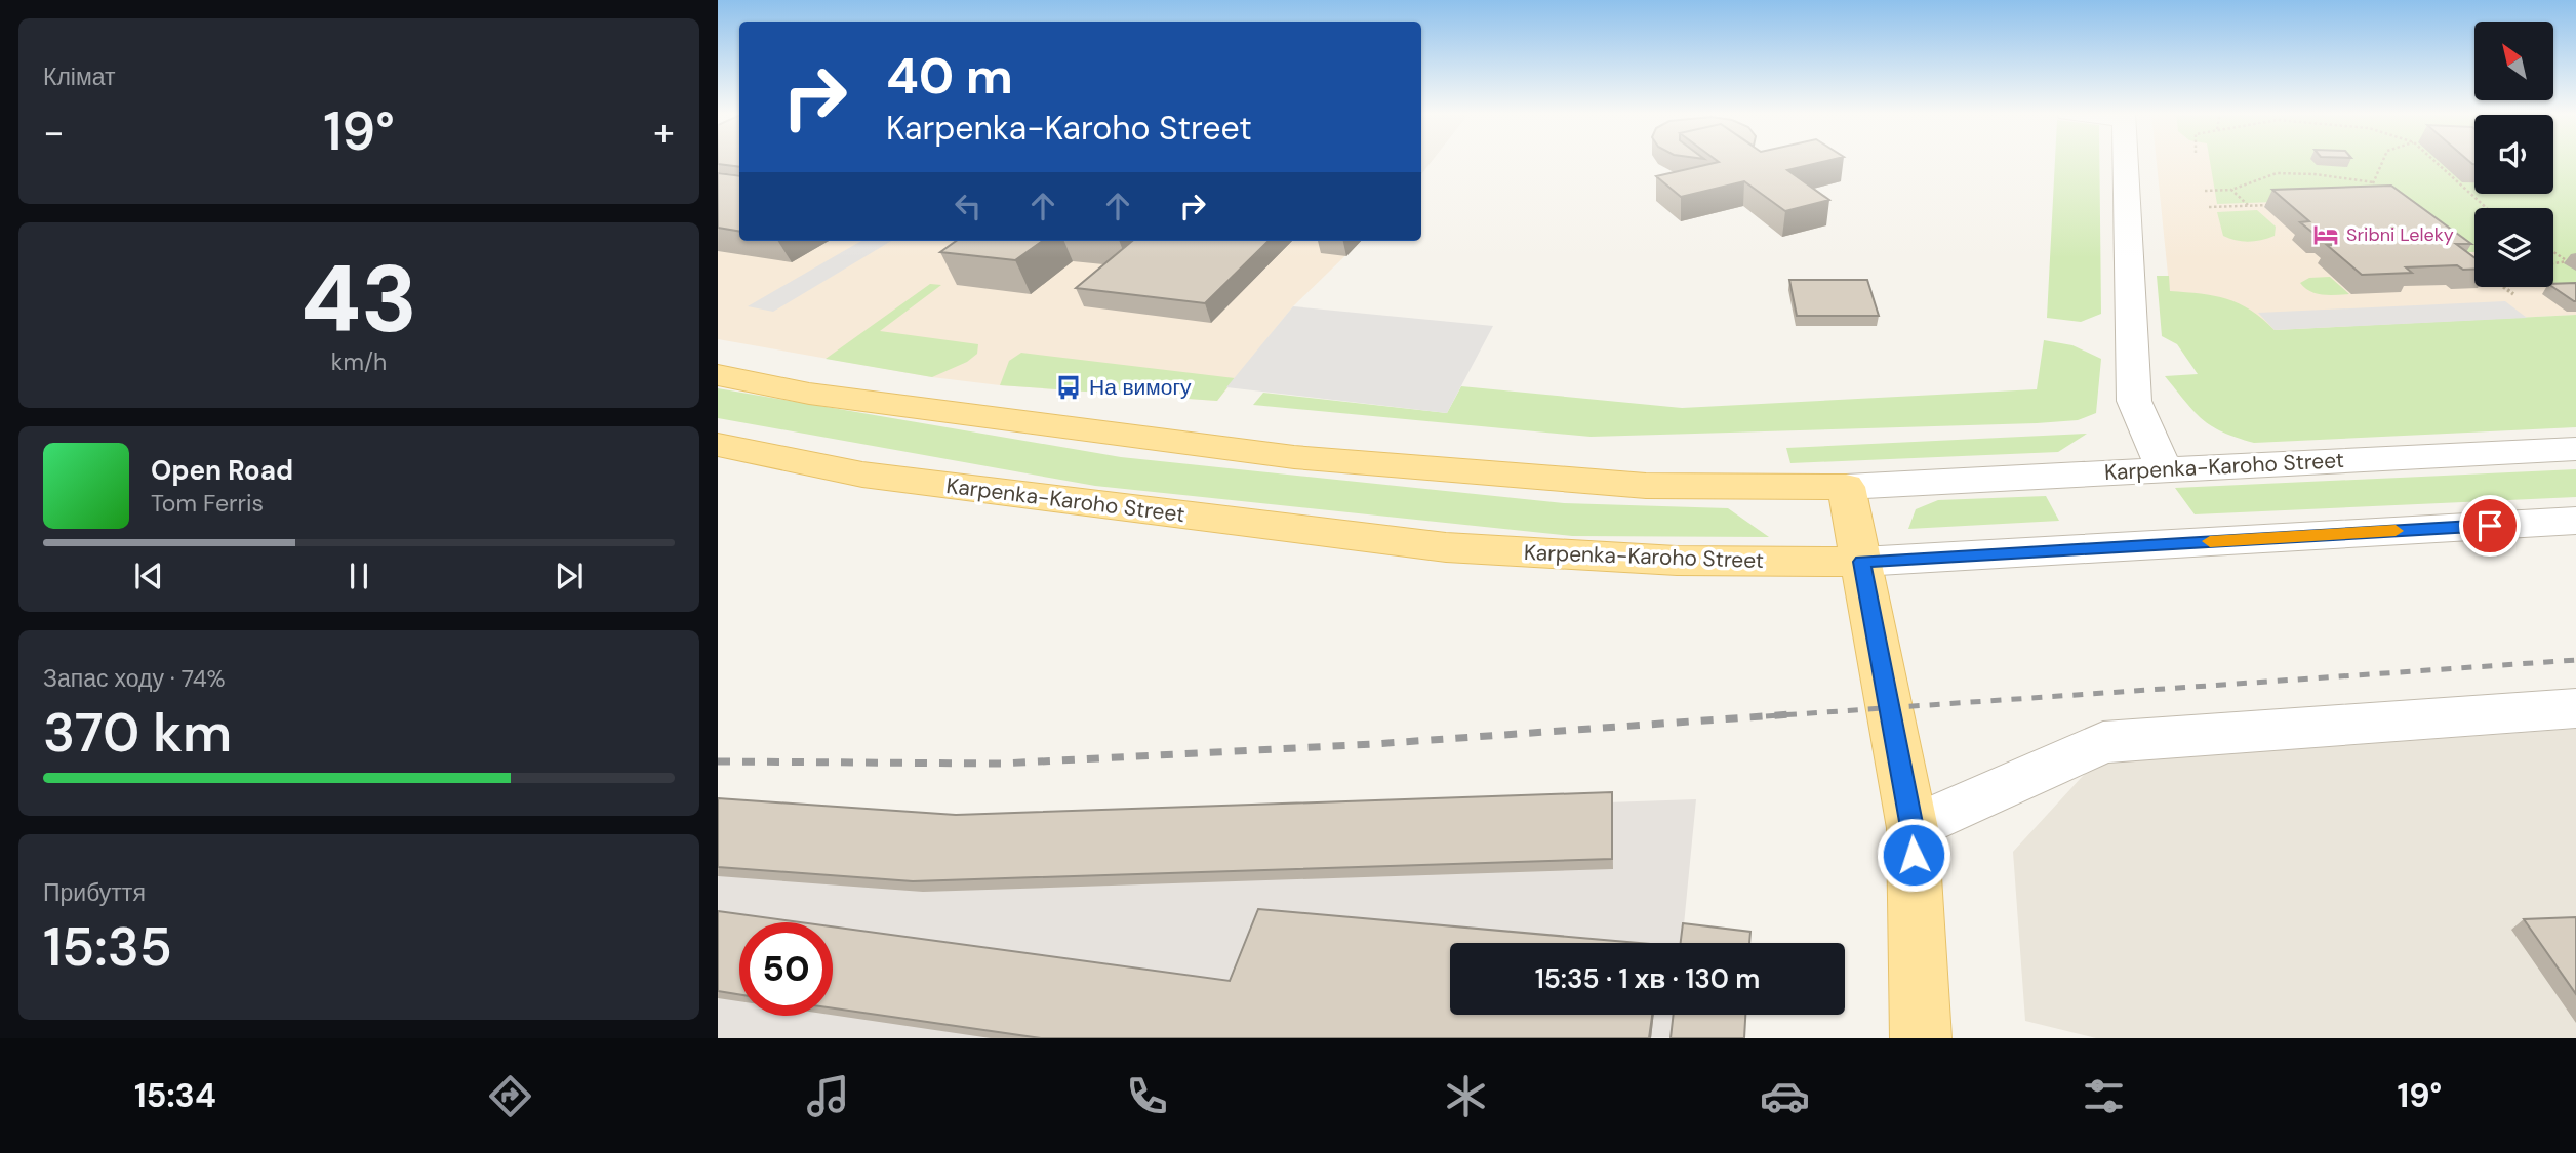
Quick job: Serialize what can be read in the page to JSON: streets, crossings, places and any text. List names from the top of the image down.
{
  "streets": {
    "main road": ["Karpenka-Karoho Street"]
  },
  "places": {
    "hotel": ["Sribni Leleky"],
    "bus stop": ["На вимогу"]
  },
  "north": "top left",
  "page": {
    "tile": [
      "Клімат",
      ["43", "km/h"],
      ["Запас ходу · 74%", "370 km"],
      ["Прибуття", "15:35"]
    ],
    "turn": ["40 m", "Karpenka-Karoho Street"],
    "heat": ["−", "19°", "+"],
    "song": ["Open Road", "Tom Ferris"],
    "limit": "50",
    "trip": "15:35 · 1 хв · 130 m",
    "tabs": ["15:34", "19°"]
  }
}
